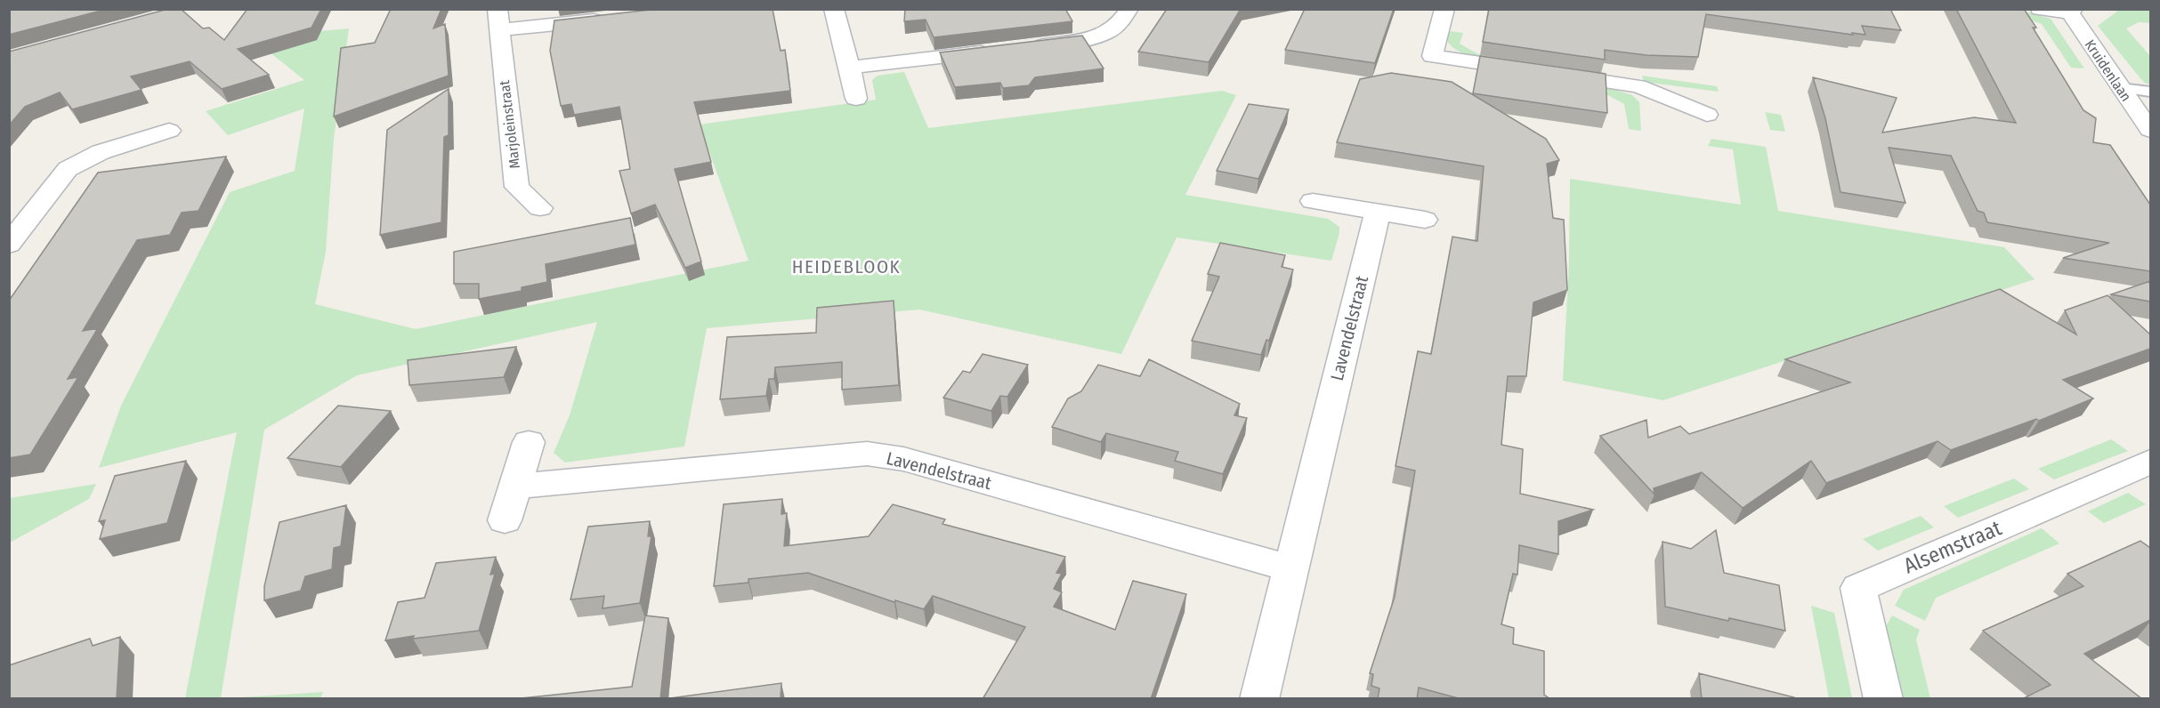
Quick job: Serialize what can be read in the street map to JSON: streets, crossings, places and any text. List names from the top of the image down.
{
  "streets": {
    "street": [
      "Kruidenlaan",
      "Marjoleinstraat",
      "Lavendelstraat",
      "Alsemstraat"
    ]
  },
  "districts": ["HEIDEBLOOK"]
}
